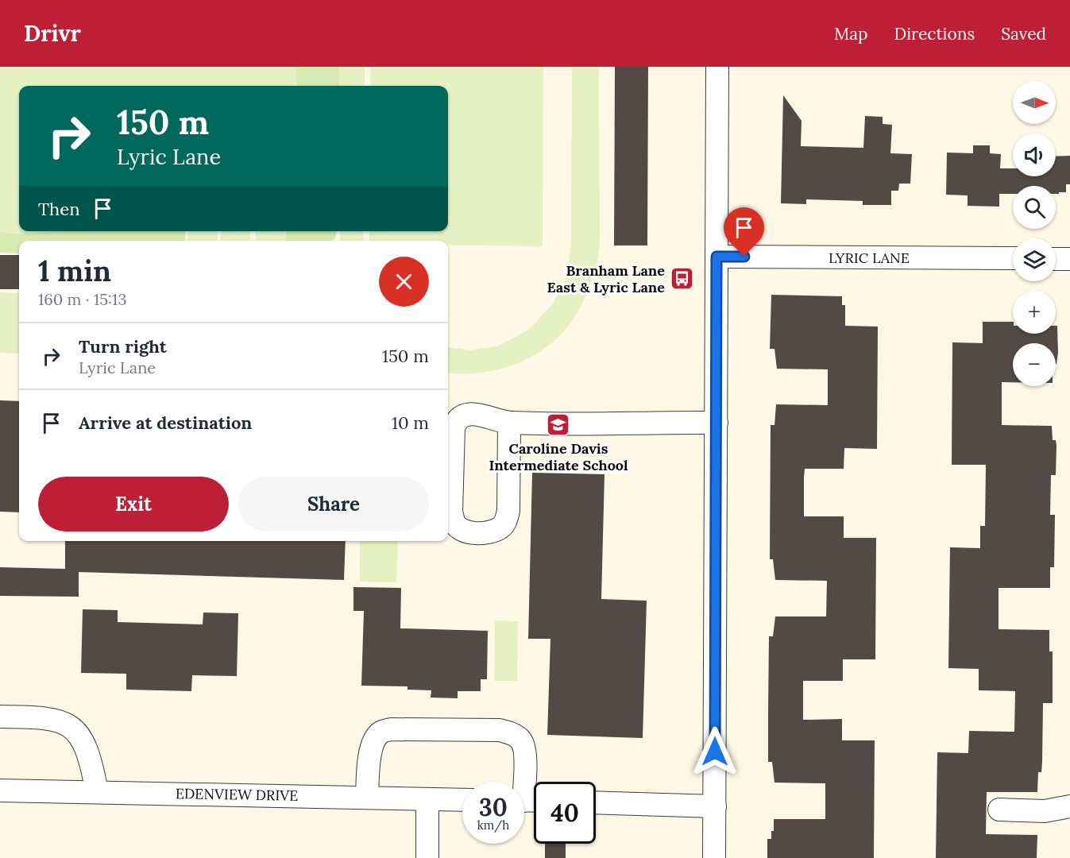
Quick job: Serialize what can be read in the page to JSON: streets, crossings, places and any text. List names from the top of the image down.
{
  "streets": {
    "street": ["LYRIC LANE", "EDENVIEW DRIVE"]
  },
  "places": {
    "bus stop": ["Branham Lane East & Lyric Lane"],
    "school or university": ["Caroline Davis Intermediate School"]
  },
  "north": "right",
  "page": {
    "header": "Drivr",
    "nav": ["Map", "Directions", "Saved"],
    "map_buttons": ["+", "−"],
    "turn": ["150 m", "Lyric Lane"],
    "then": "Then",
    "heading": ["1 min", "160 m · 15:13"],
    "list": [
      {
        "name": "Turn right",
        "note": "Lyric Lane",
        "value": "150 m"
      },
      {
        "name": "Arrive at destination",
        "value": "10 m"
      }
    ],
    "buttons": ["Exit", "Share"],
    "speed": "30 km/h",
    "limit": "40"
  }
}
